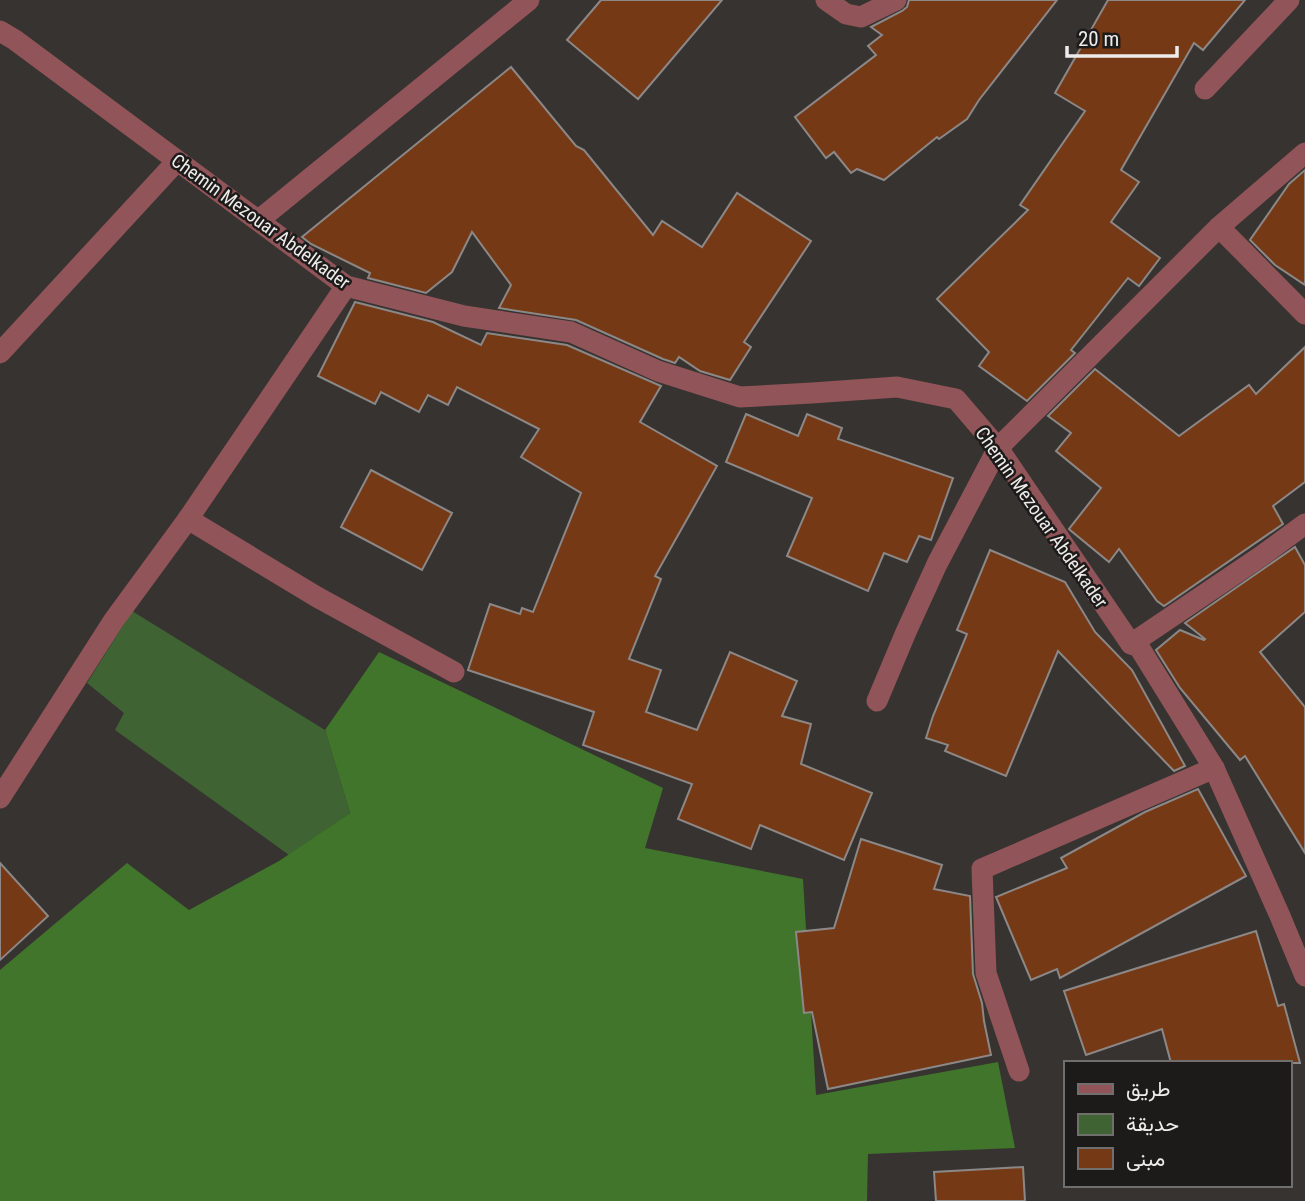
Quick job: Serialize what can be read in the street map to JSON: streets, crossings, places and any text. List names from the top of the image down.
{
  "streets": {
    "street": ["Chemin Mezouar Abdelkader"]
  },
  "legend": ["طريق", "حديقة", "مبنى"],
  "scale_bar": "20 m"
}
